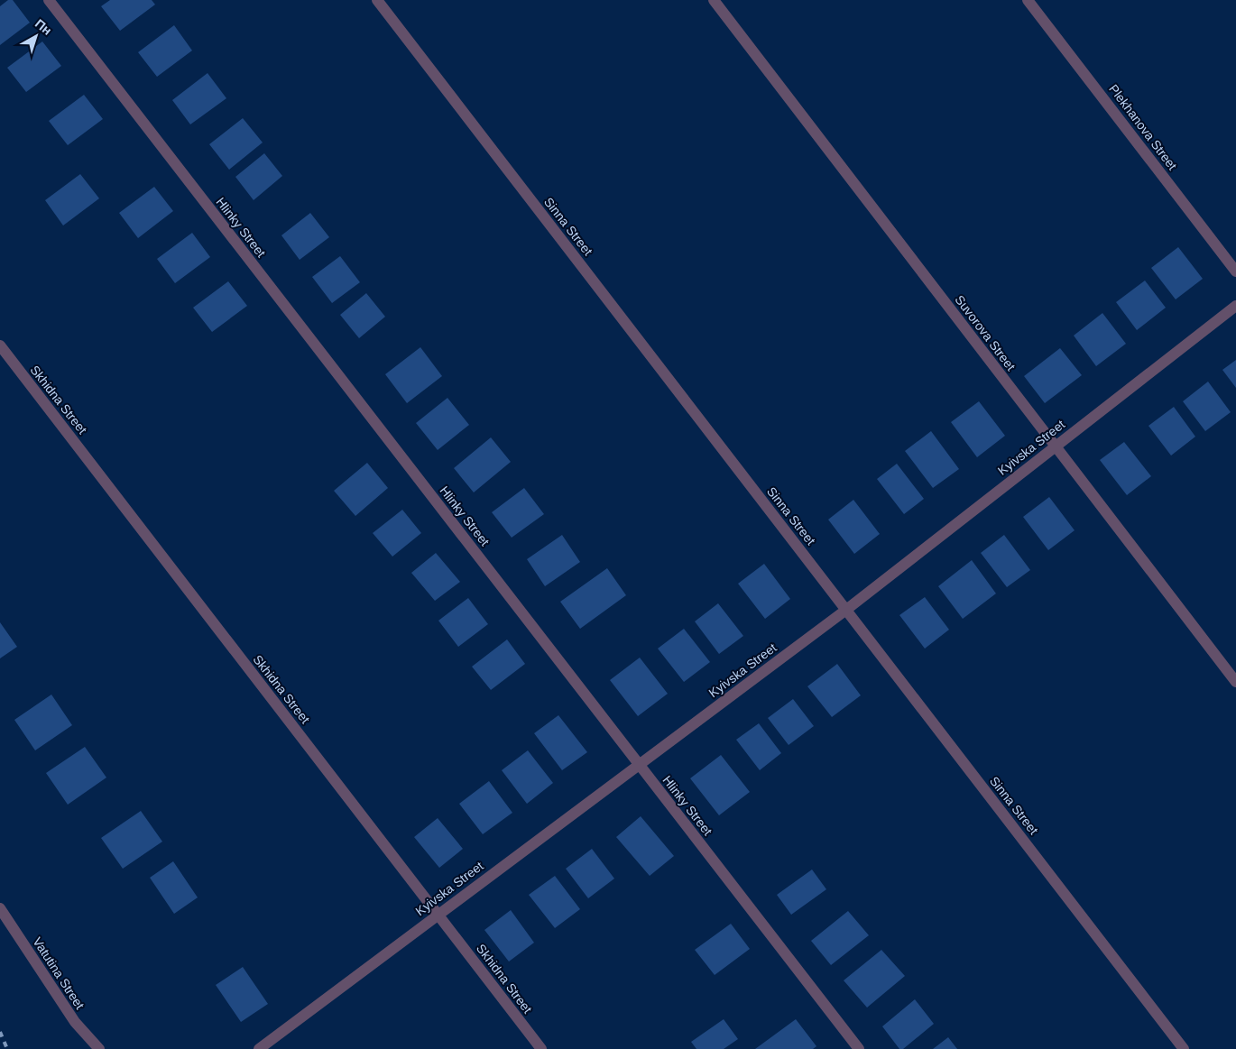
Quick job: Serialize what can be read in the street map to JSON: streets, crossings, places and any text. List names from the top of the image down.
{
  "streets": {
    "street": [
      "Plekhanova Street",
      "Sinna Street",
      "Hlinky Street",
      "Suvorova Street",
      "Skhidna Street",
      "Kyivska Street",
      "Vatutina Street"
    ]
  },
  "crossings": [
    ["Sinna Street", "Kyivska Street"],
    ["Hlinky Street", "Kyivska Street"],
    ["Suvorova Street", "Kyivska Street"],
    ["Skhidna Street", "Kyivska Street"]
  ],
  "north": "top right"
}
